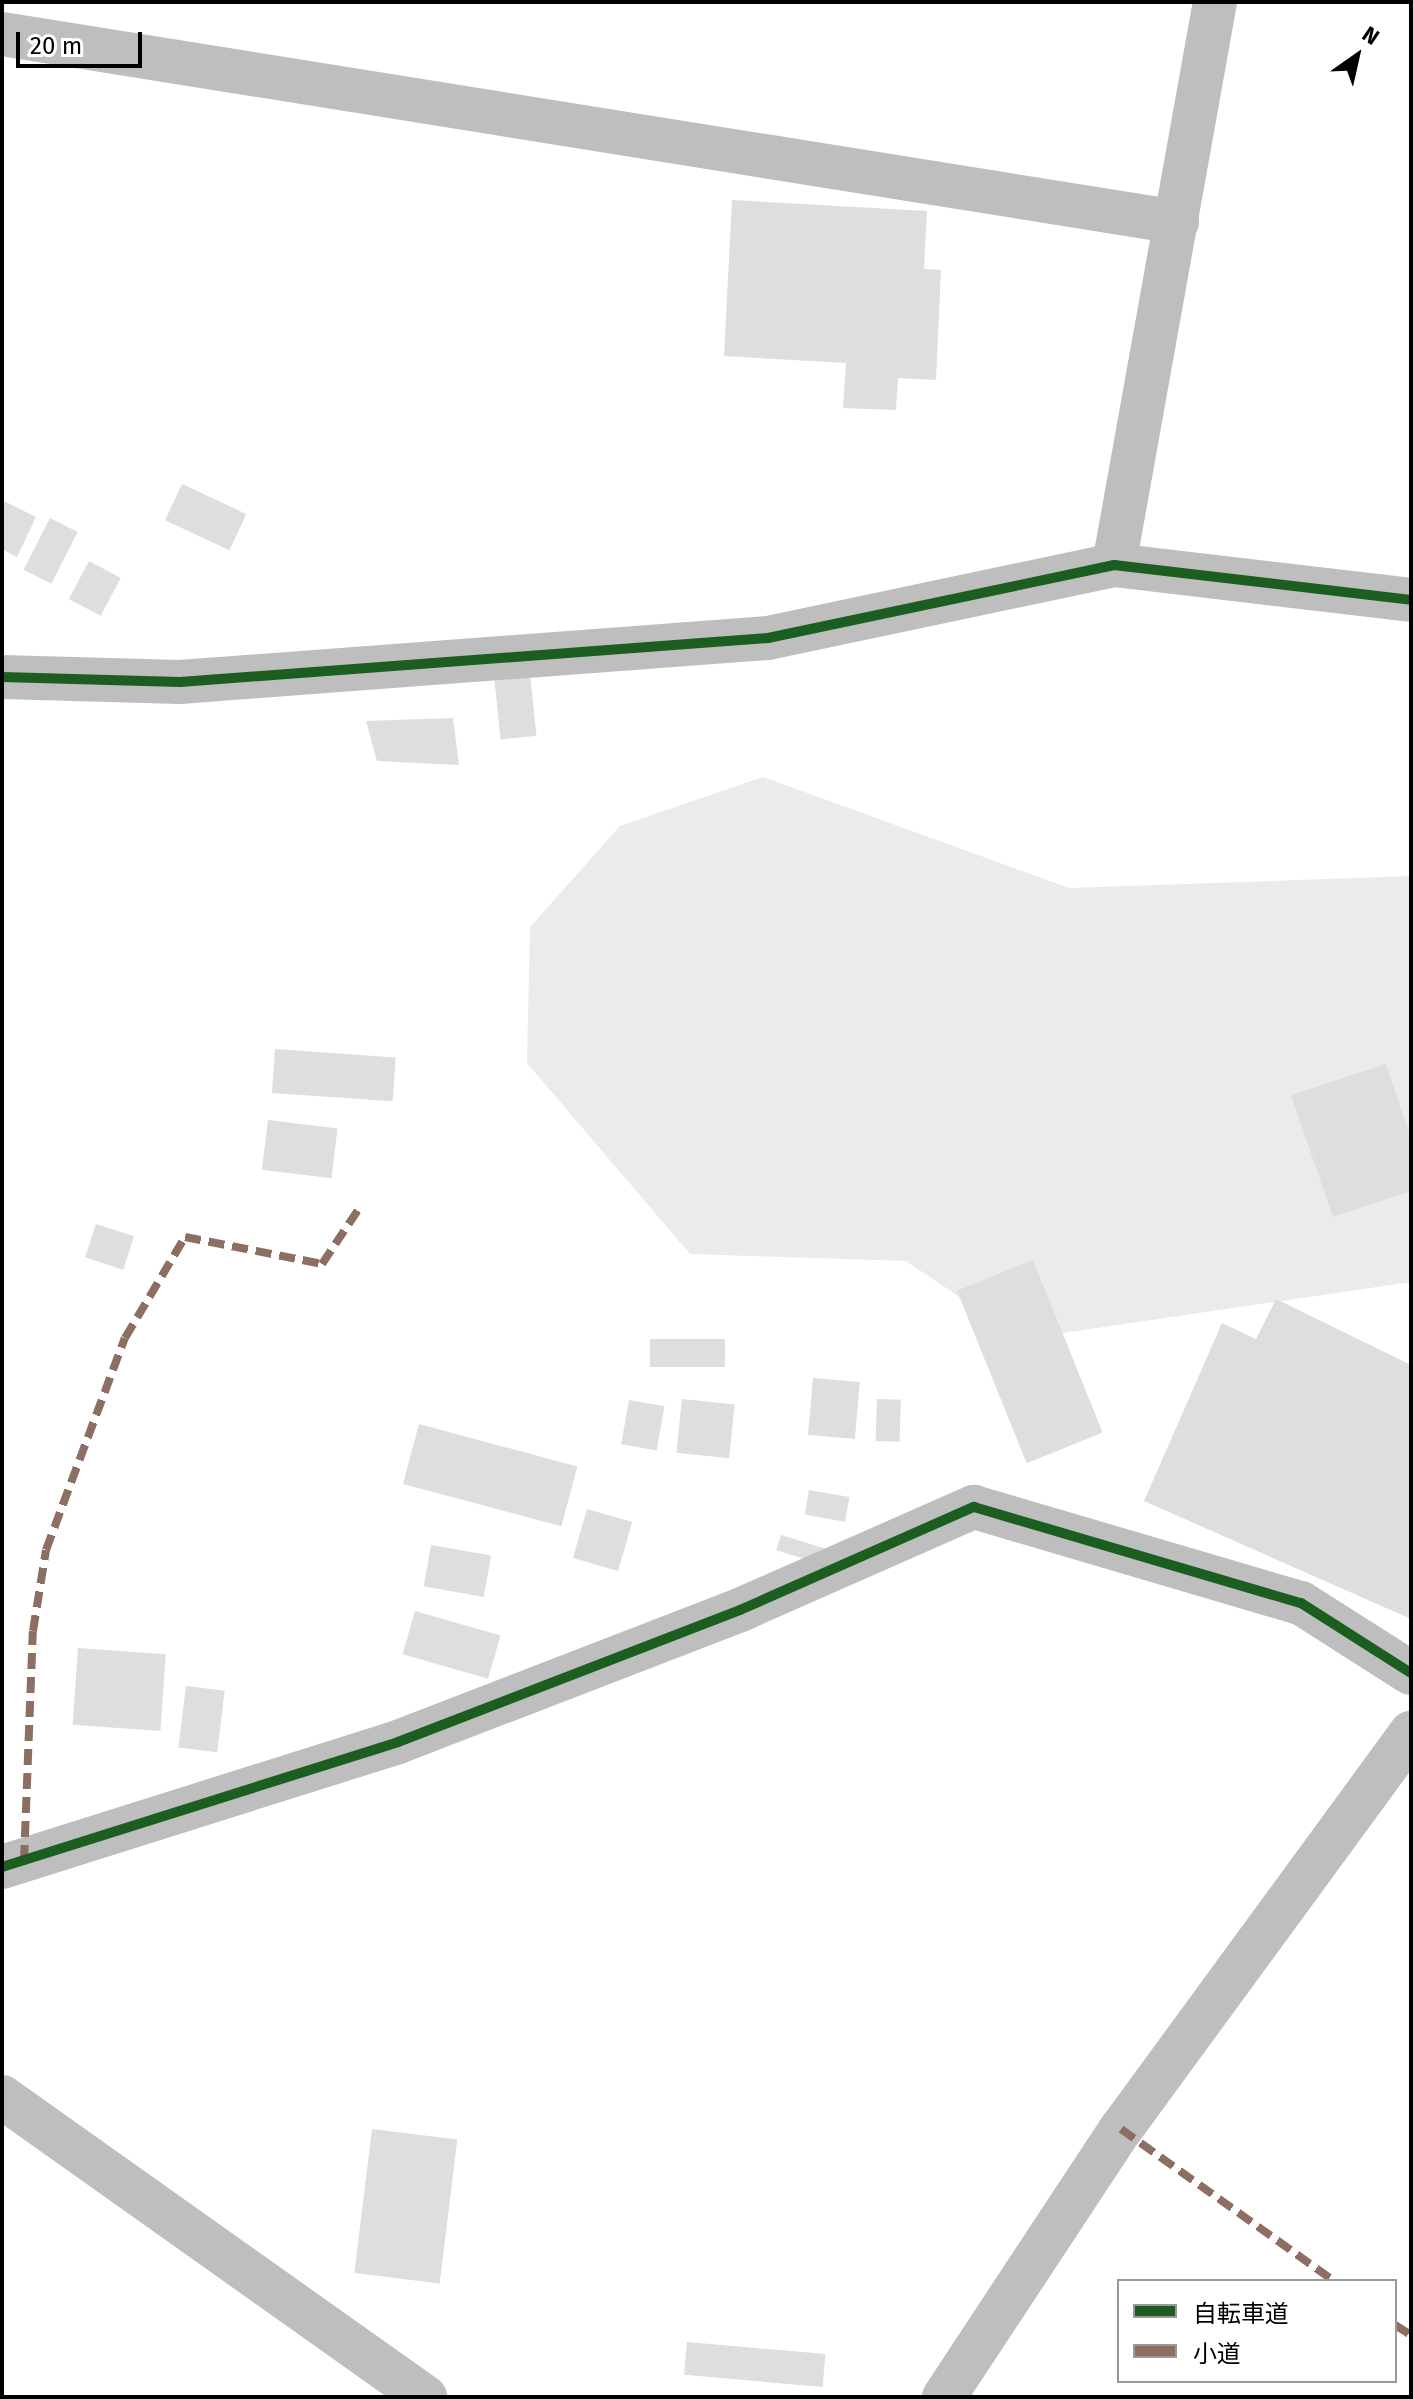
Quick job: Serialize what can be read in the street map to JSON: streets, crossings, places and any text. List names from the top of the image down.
{
  "legend": ["自転車道", "小道"],
  "scale_bar": "20 m",
  "north": "top right"
}
